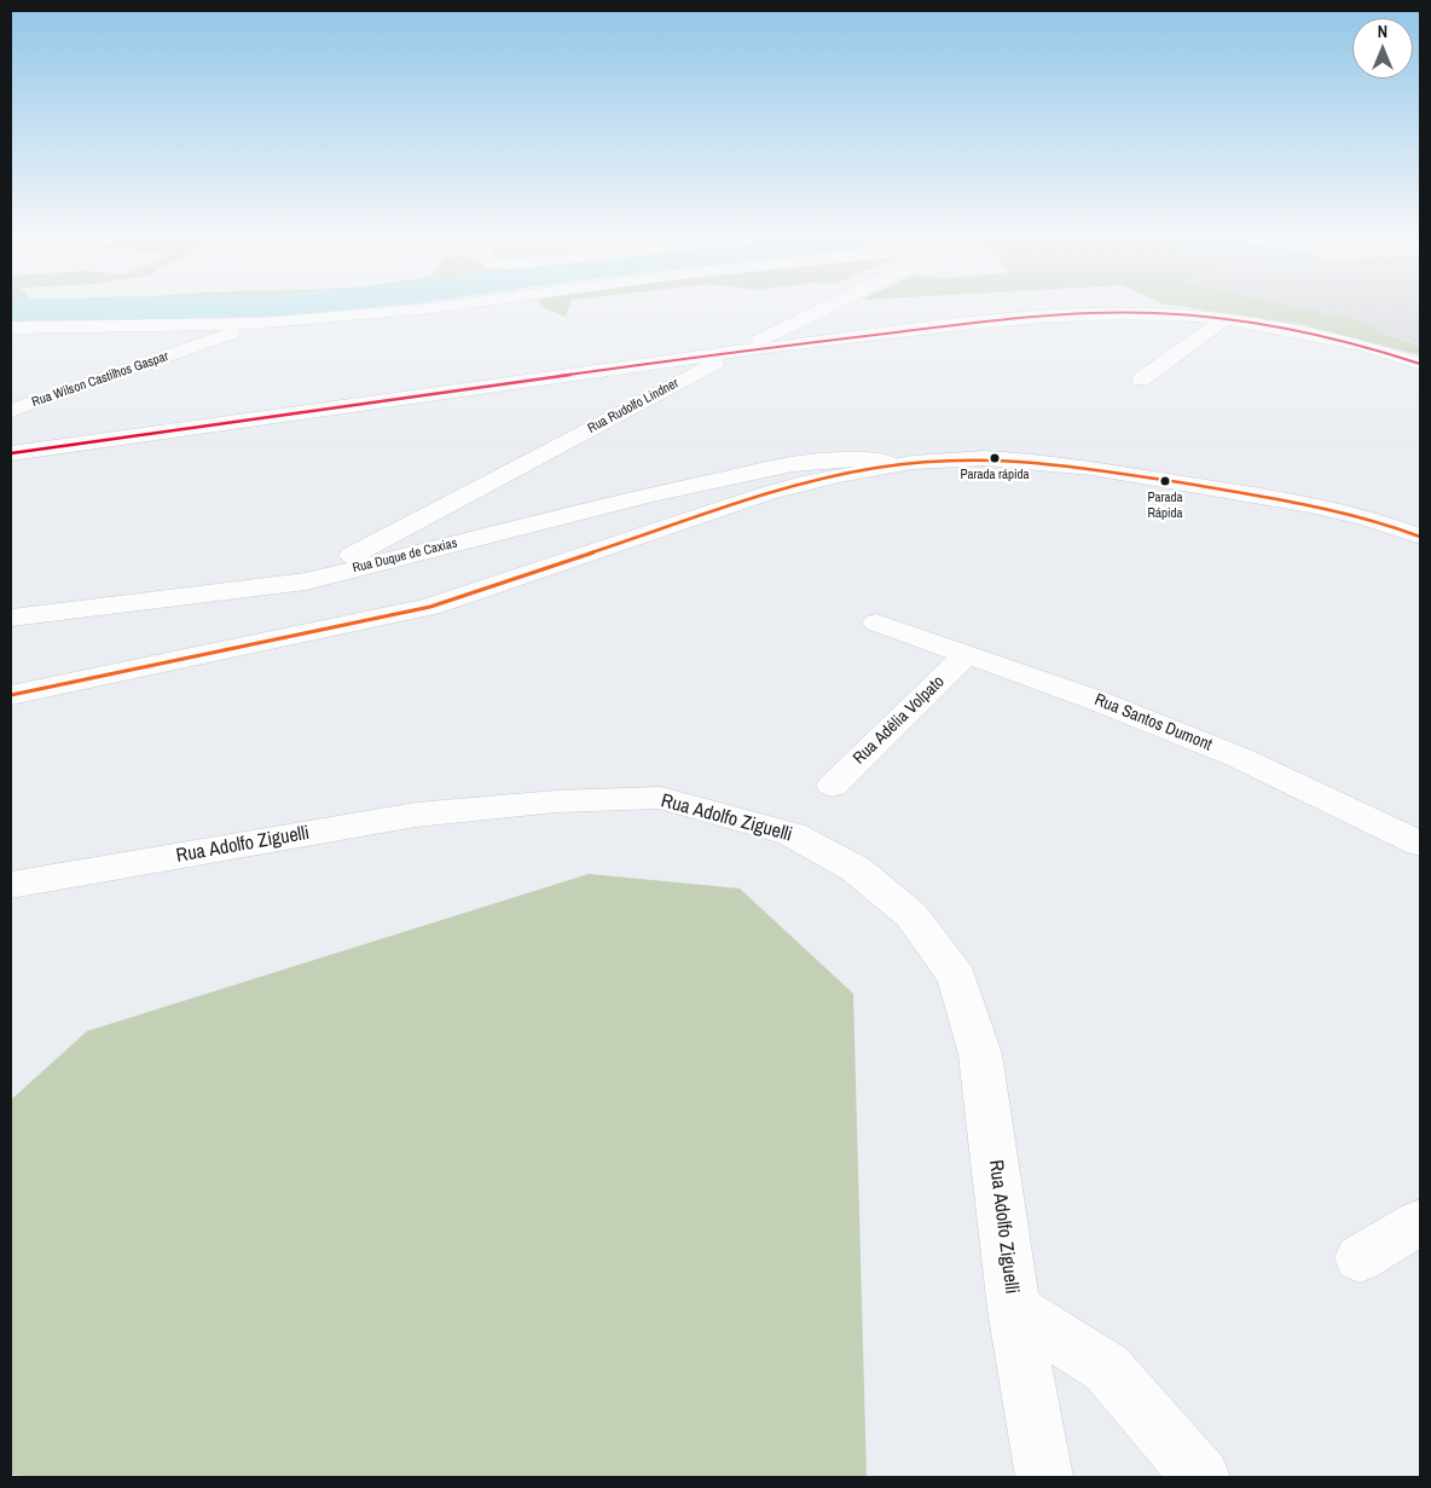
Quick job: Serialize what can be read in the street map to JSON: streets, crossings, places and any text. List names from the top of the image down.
{
  "streets": {
    "street": [
      "Rua Wilson Castilhos Gaspar",
      "Rua Rudolfo Lindner",
      "Rua Duque de Caxias",
      "Rua Adélia Volpato",
      "Rua Santos Dumont",
      "Rua Adolfo Ziguelli"
    ]
  },
  "crossings": [
    ["Rua Rudolfo Lindner", "Rua Duque de Caxias"],
    ["Rua Adélia Volpato", "Rua Santos Dumont"]
  ],
  "places": ["Parada rápida", "Parada Rápida"],
  "north": "top"
}
